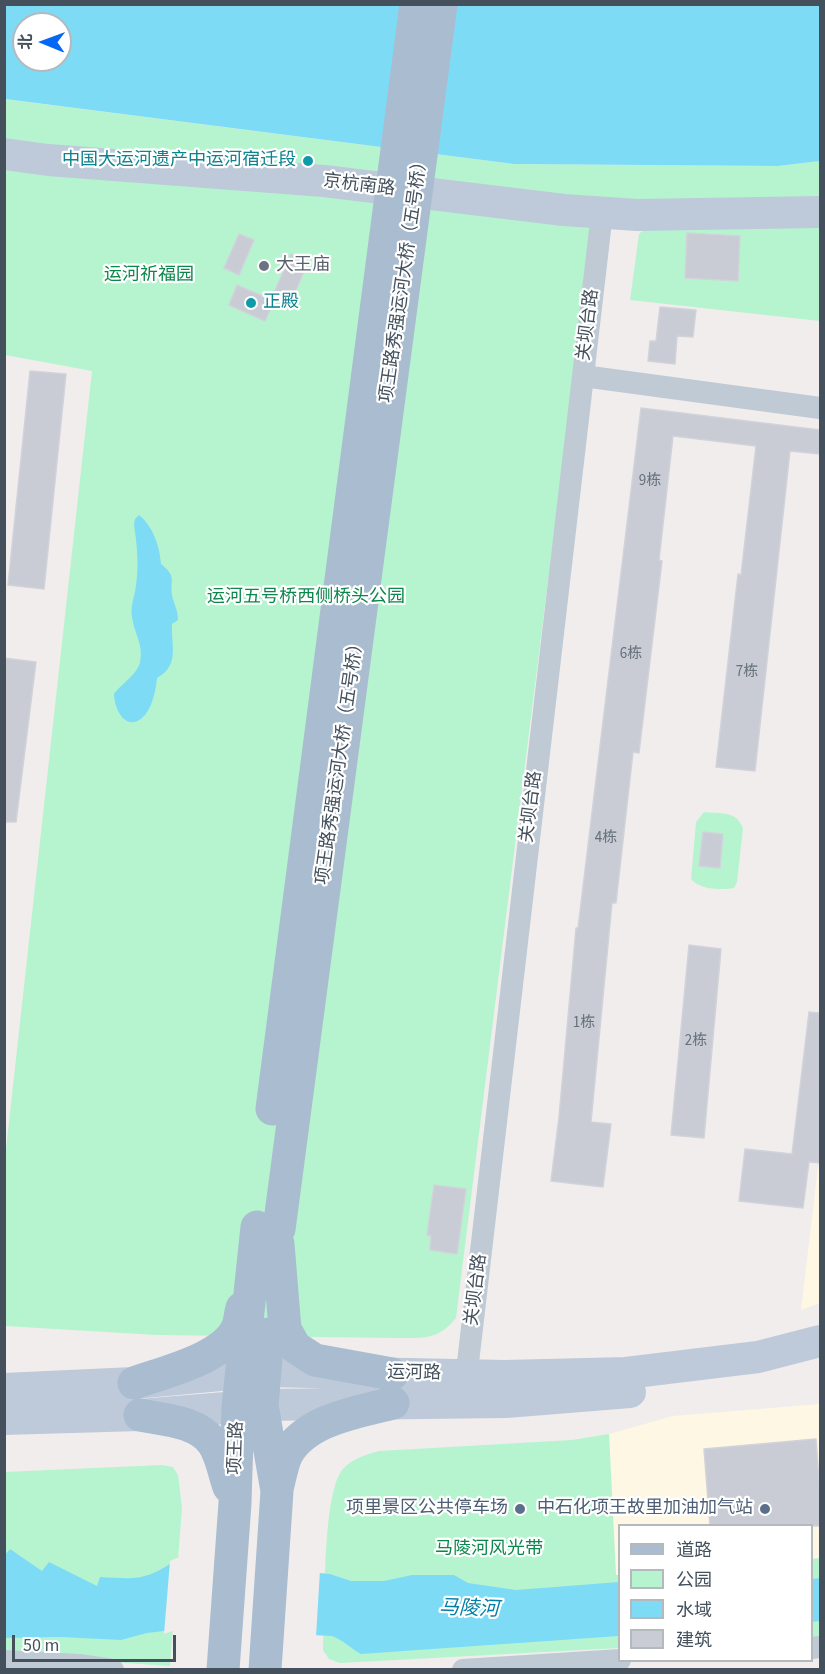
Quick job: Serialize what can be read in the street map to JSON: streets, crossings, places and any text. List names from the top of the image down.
{
  "streets": {
    "main road": ["项王路秀强运河大桥（五号桥）", "项王路"],
    "street": ["京杭南路", "关坝台路", "运河路"]
  },
  "crossings": [
    ["京杭南路", "关坝台路"],
    ["项王路秀强运河大桥（五号桥）", "项王路"],
    ["关坝台路", "运河路"],
    ["运河路", "项王路"]
  ],
  "water": ["马陵河"],
  "parks": ["运河祈福园", "运河五号桥西侧桥头公园", "马陵河风光带"],
  "places": [
    "中国大运河遗产中运河宿迁段",
    "大王庙",
    "正殿",
    "项里景区公共停车场",
    "中石化项王故里加油加气站"
  ],
  "house_numbers": [
    "9栋",
    "6栋",
    "7栋",
    "4栋",
    "1栋",
    "2栋"
  ],
  "legend": [
    "道路",
    "公园",
    "水域",
    "建筑"
  ],
  "scale_bar": "50 m",
  "north": "left"
}
